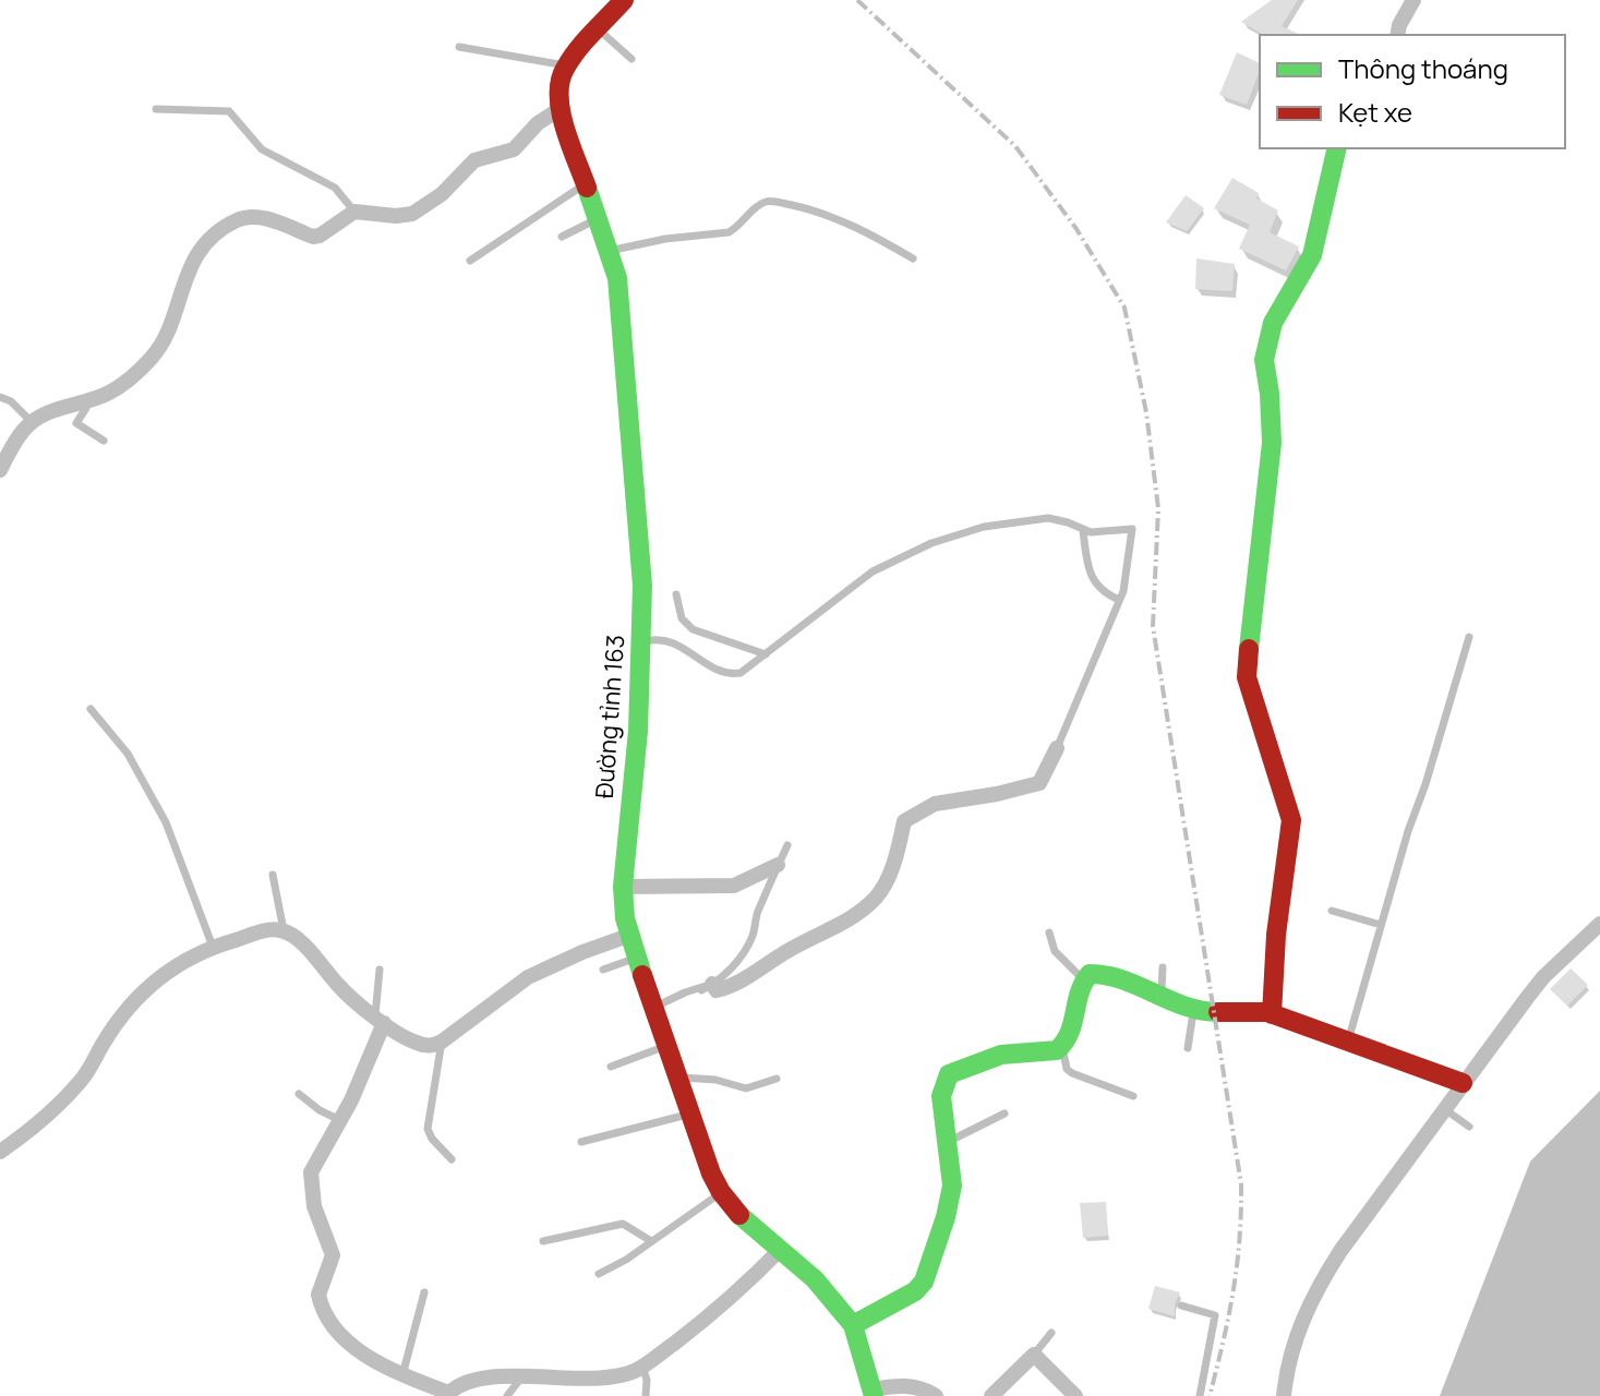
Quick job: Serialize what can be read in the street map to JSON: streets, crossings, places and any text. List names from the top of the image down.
{
  "streets": {
    "street": ["Đường tỉnh 163"]
  },
  "legend": ["Thông thoáng", "Kẹt xe"]
}
